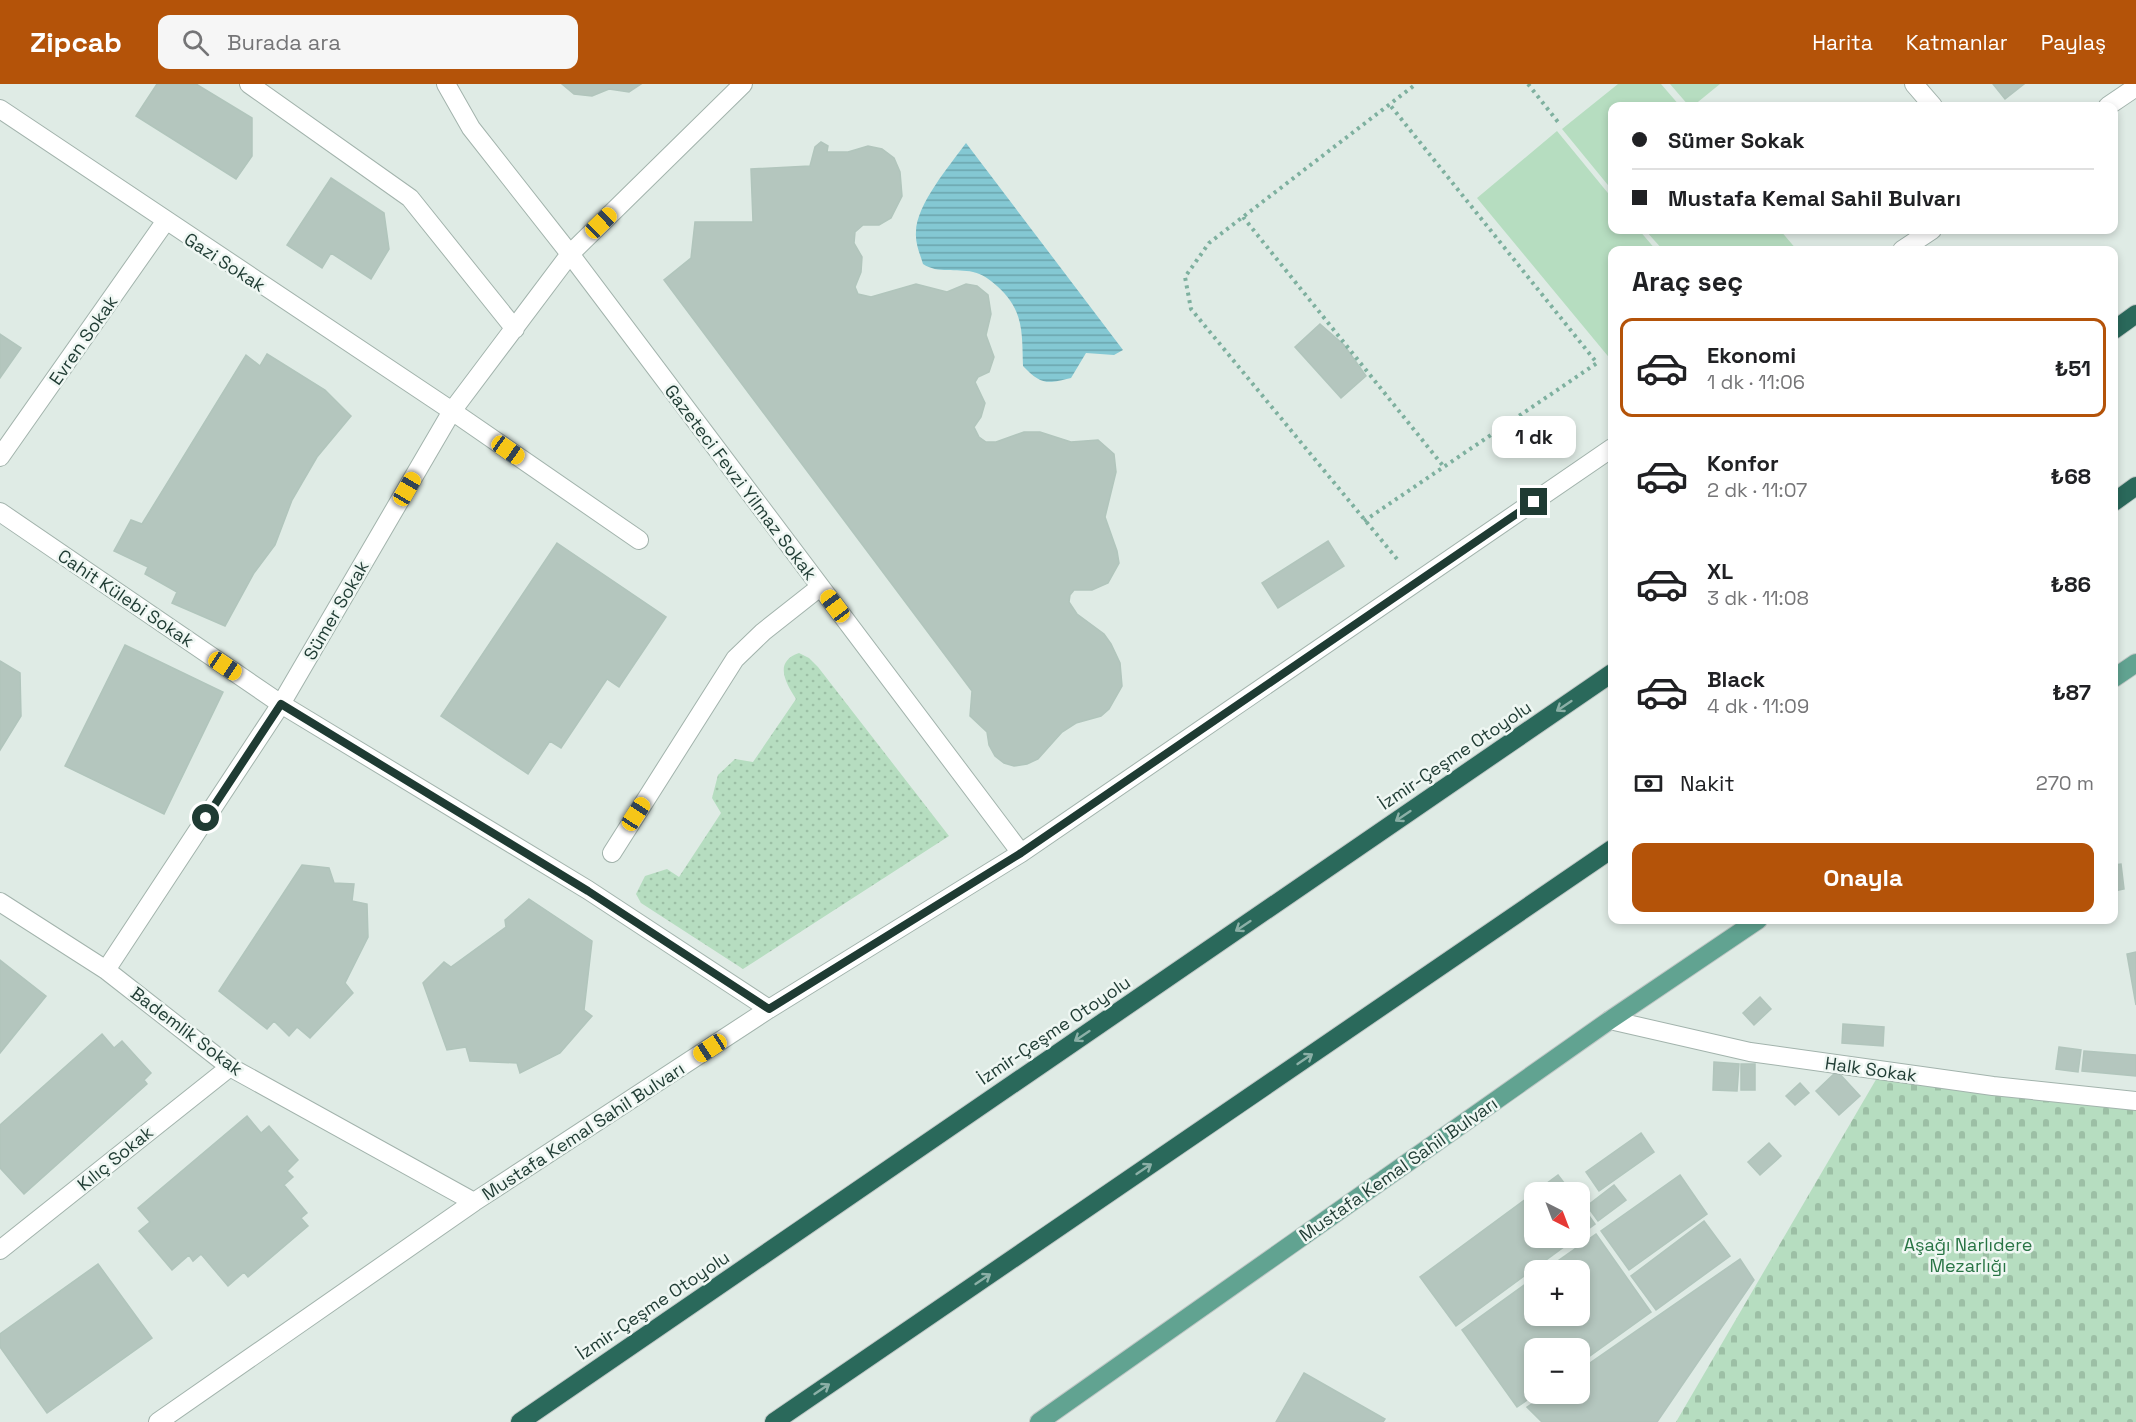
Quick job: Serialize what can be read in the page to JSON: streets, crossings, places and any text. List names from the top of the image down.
{
  "streets": {
    "highway": ["İzmir-Çeşme Otoyolu"],
    "main road": ["Mustafa Kemal Sahil Bulvarı"],
    "street": [
      "Gazi Sokak",
      "Evren Sokak",
      "Gazeteci Fevzi Yilmaz Sokak",
      "Cahit Külebi Sokak",
      "Sümer Sokak",
      "Bademlik Sokak",
      "Halk Sokak",
      "Kılıç Sokak"
    ]
  },
  "crossings": [
    ["Gazi Sokak", "Evren Sokak"],
    ["Gazi Sokak", "Sümer Sokak"],
    ["Gazeteci Fevzi Yilmaz Sokak", "Sümer Sokak"],
    ["Gazeteci Fevzi Yilmaz Sokak", "Mustafa Kemal Sahil Bulvarı"],
    ["Cahit Külebi Sokak", "Sümer Sokak"],
    ["Cahit Külebi Sokak", "Mustafa Kemal Sahil Bulvarı"],
    ["Sümer Sokak", "Bademlik Sokak"],
    ["Bademlik Sokak", "Mustafa Kemal Sahil Bulvarı"],
    ["Bademlik Sokak", "Kılıç Sokak"],
    ["Halk Sokak", "Mustafa Kemal Sahil Bulvarı"]
  ],
  "parks": ["Aşağı Narlıdere Mezarlığı"],
  "north": "bottom right",
  "page": {
    "header": "Zipcab",
    "search": "Burada ara",
    "nav": ["Harita", "Katmanlar", "Paylaş"],
    "banner": ["Sümer Sokak", "Mustafa Kemal Sahil Bulvarı"],
    "heading": "Araç seç",
    "list": [
      {
        "name": "Ekonomi",
        "note": "1 dk · 11:06",
        "value": "₺51"
      },
      {
        "name": "Konfor",
        "note": "2 dk · 11:07",
        "value": "₺68"
      },
      {
        "name": "XL",
        "note": "3 dk · 11:08",
        "value": "₺86"
      },
      {
        "name": "Black",
        "note": "4 dk · 11:09",
        "value": "₺87"
      }
    ],
    "bubble": "1 dk",
    "pay": ["Nakit", "270 m"],
    "buttons": "Onayla",
    "map_buttons": ["+", "−"]
  }
}
